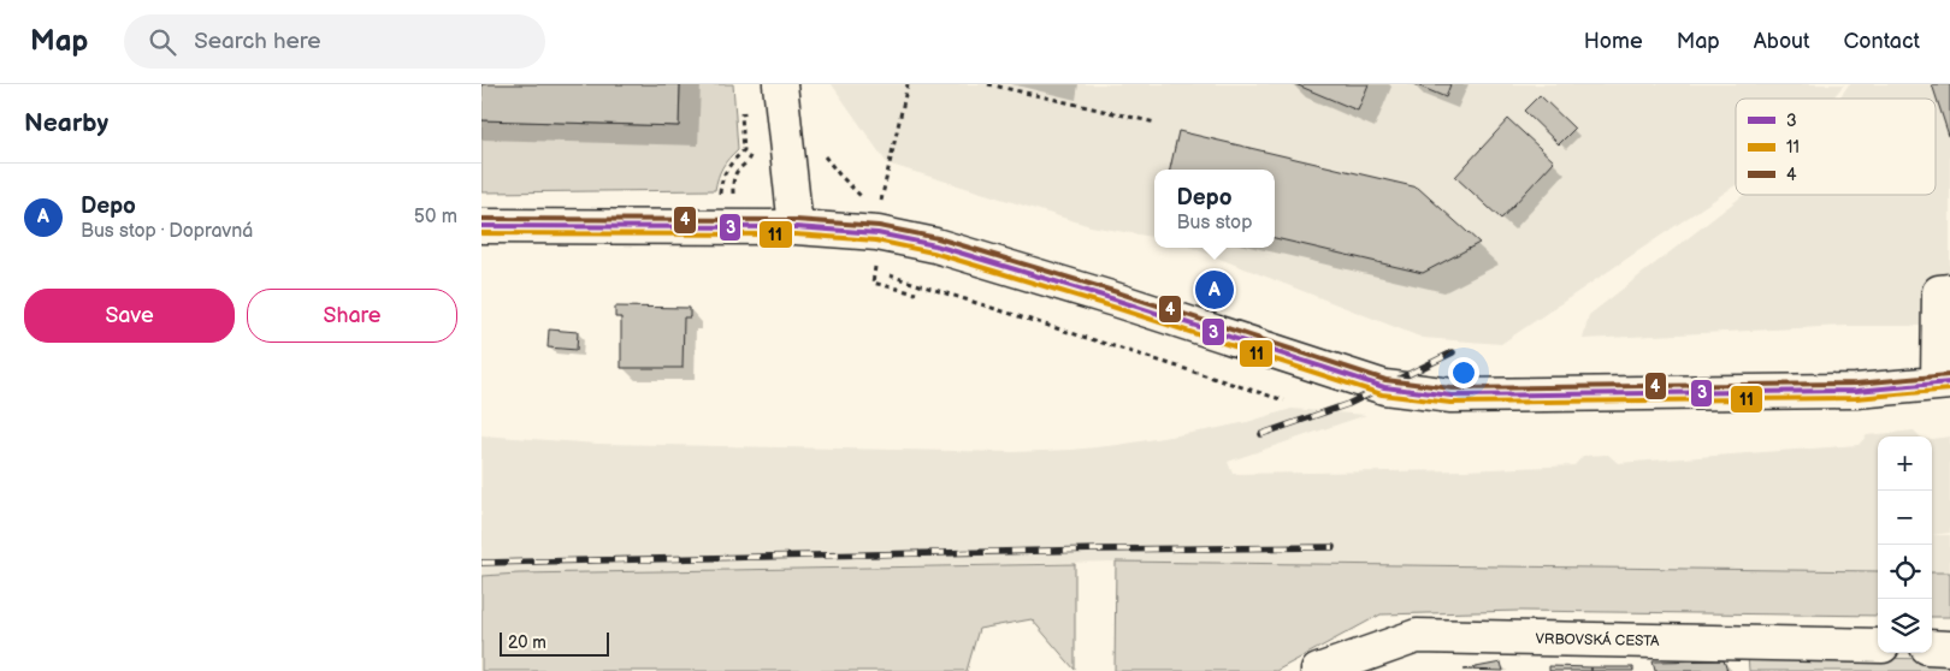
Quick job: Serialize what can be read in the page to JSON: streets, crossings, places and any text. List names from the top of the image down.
{
  "streets": {
    "street": ["VRBOVSKÁ CESTA"]
  },
  "lines": ["transit line 4", "transit line 3", "transit line 11"],
  "legend": ["3", "11", "4"],
  "scale_bar": "20 m",
  "page": {
    "header": "Map",
    "search": "Search here",
    "nav": [
      "Home",
      "Map",
      "About",
      "Contact"
    ],
    "heading": "Nearby",
    "list": [
      {
        "mark": "A",
        "name": "Depo",
        "note": "Bus stop · Dopravná",
        "value": "50 m"
      }
    ],
    "popup": ["Depo", "Bus stop"],
    "pins": "A",
    "buttons": ["Save", "Share"],
    "map_buttons": ["+", "−"],
    "scale": "20 m"
  }
}
